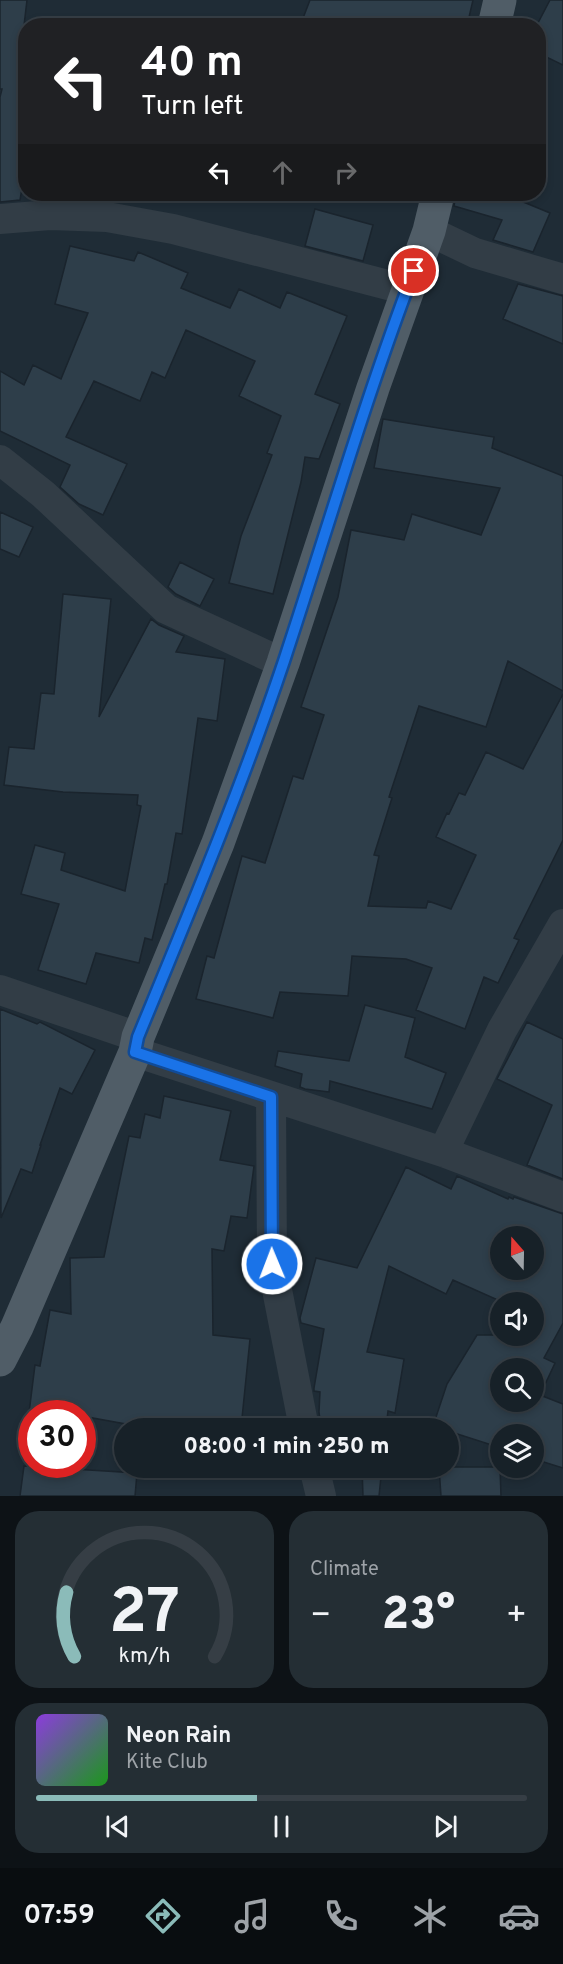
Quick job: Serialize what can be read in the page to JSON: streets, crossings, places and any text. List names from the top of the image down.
{
  "north": "top",
  "page": {
    "turn": ["40 m", "Turn left"],
    "limit": "30",
    "trip": "08:00 · 1 min · 250 m",
    "tile": "Climate",
    "heat": ["−", "23°", "+"],
    "song": ["Neon Rain", "Kite Club"],
    "tabs": "07:59",
    "gauge": ["27", "km/h"]
  }
}
